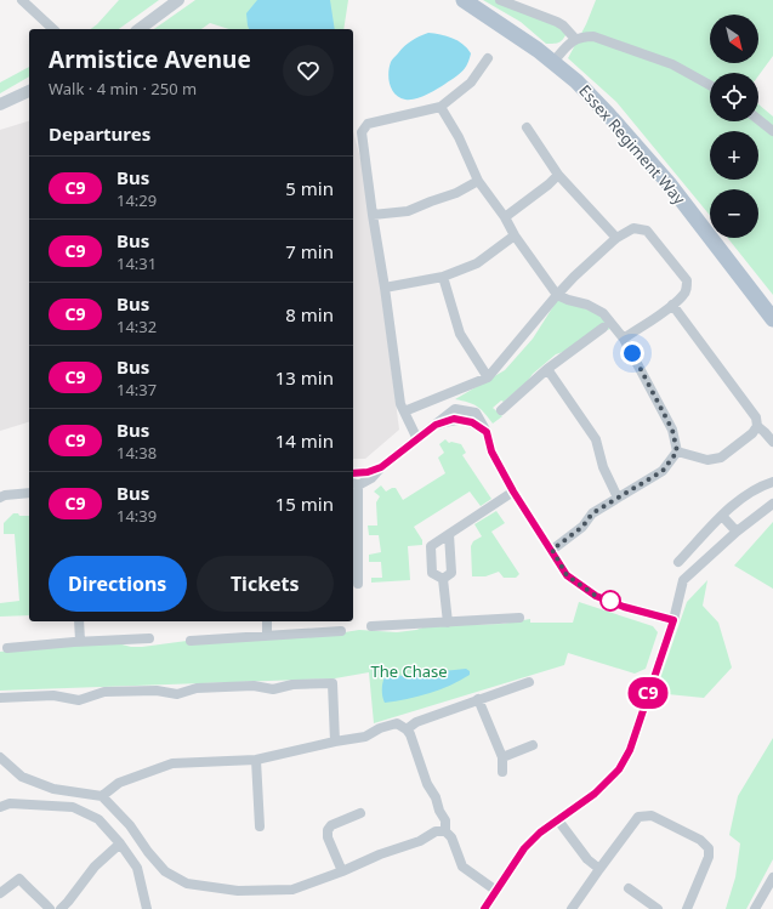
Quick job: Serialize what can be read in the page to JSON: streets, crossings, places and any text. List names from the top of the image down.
{
  "streets": {
    "main road": ["Essex Regiment Way"]
  },
  "parks": ["The Chase"],
  "lines": ["bus line C9"],
  "north": "bottom right",
  "page": {
    "on_map": "C9",
    "map_buttons": ["+", "−"],
    "heading": [
      ["Armistice Avenue", "Walk · 4 min · 250 m"],
      "Departures"
    ],
    "list": [
      {
        "mark": "C9",
        "name": "Bus",
        "note": "14:29",
        "value": "5 min"
      },
      {
        "mark": "C9",
        "name": "Bus",
        "note": "14:31",
        "value": "7 min"
      },
      {
        "mark": "C9",
        "name": "Bus",
        "note": "14:32",
        "value": "8 min"
      },
      {
        "mark": "C9",
        "name": "Bus",
        "note": "14:37",
        "value": "13 min"
      },
      {
        "mark": "C9",
        "name": "Bus",
        "note": "14:38",
        "value": "14 min"
      },
      {
        "mark": "C9",
        "name": "Bus",
        "note": "14:39",
        "value": "15 min"
      }
    ],
    "buttons": ["Directions", "Tickets"]
  }
}
